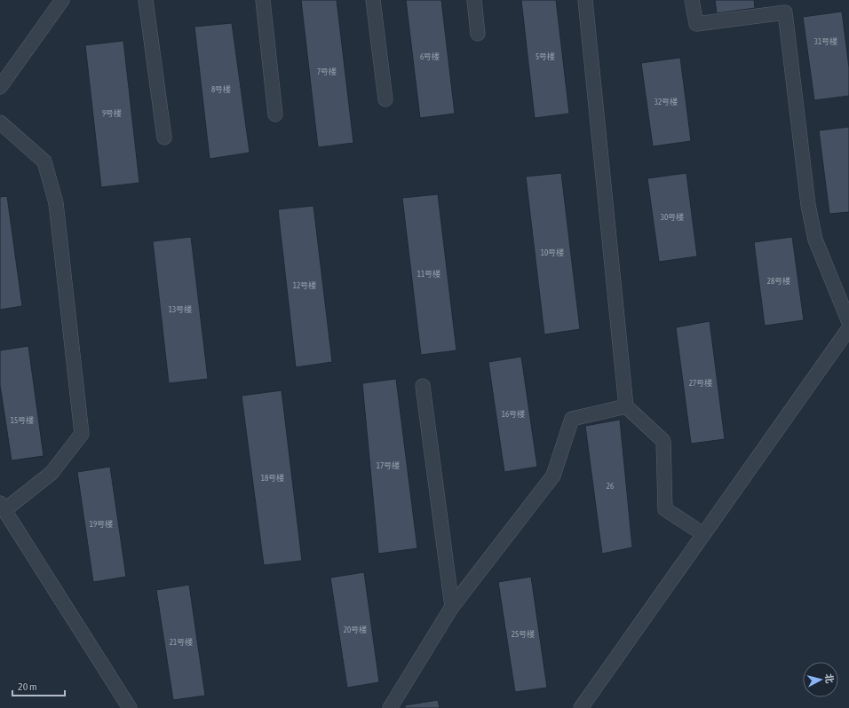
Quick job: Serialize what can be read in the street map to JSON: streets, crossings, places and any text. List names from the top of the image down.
{
  "house_numbers": [
    "31号楼",
    "6号楼",
    "5号楼",
    "7号楼",
    "8号楼",
    "32号楼",
    "9号楼",
    "30号楼",
    "10号楼",
    "11号楼",
    "28号楼",
    "12号楼",
    "13号楼",
    "27号楼",
    "16号楼",
    "15号楼",
    "17号楼",
    "18号楼",
    "26",
    "19号楼",
    "20号楼",
    "25号楼",
    "21号楼"
  ],
  "scale_bar": "20 m",
  "north": "right"
}
